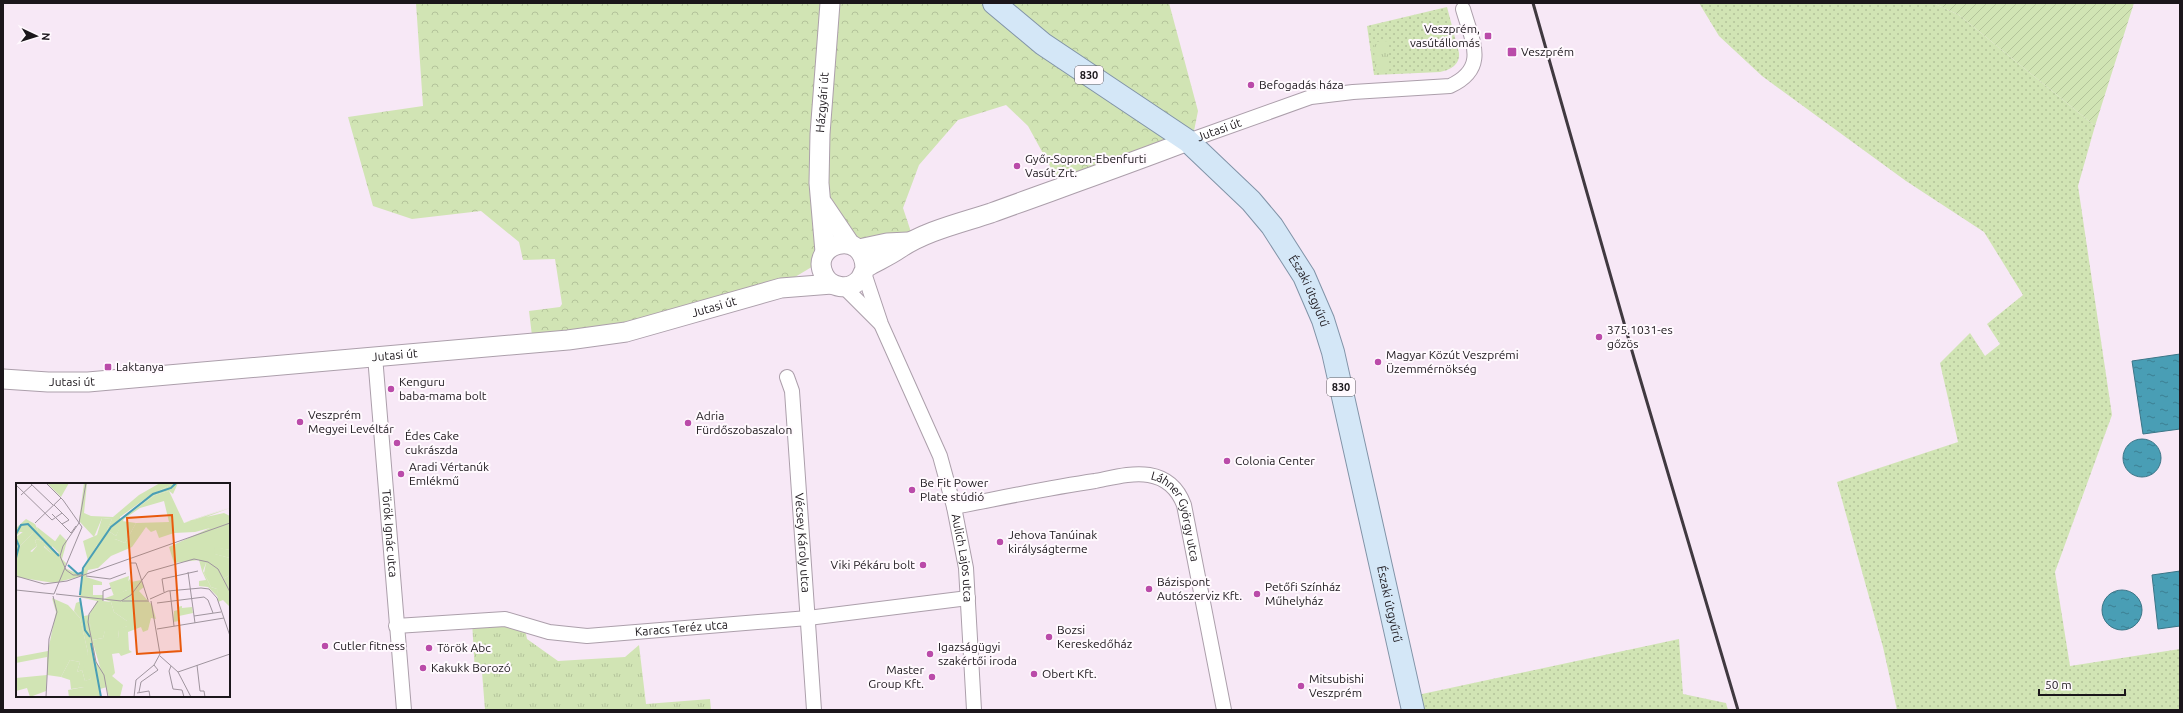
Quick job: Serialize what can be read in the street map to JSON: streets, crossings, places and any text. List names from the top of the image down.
{
  "streets": {
    "main road": ["830", "Északi útgyűrű"],
    "street": [
      "Házgyári út",
      "Jutasi út",
      "Láhner György utca",
      "Török Ignác utca",
      "Vécsey Károly utca",
      "Aulich Lajos utca",
      "Karacs Teréz utca"
    ]
  },
  "crossings": [
    ["Házgyári út", "Jutasi út"],
    ["Házgyári út", "Aulich Lajos utca"],
    ["Jutasi út", "Északi útgyűrű"],
    ["Jutasi út", "Török Ignác utca"],
    ["Jutasi út", "Aulich Lajos utca"],
    ["Láhner György utca", "Aulich Lajos utca"],
    ["Török Ignác utca", "Karacs Teréz utca"],
    ["Vécsey Károly utca", "Karacs Teréz utca"],
    ["Aulich Lajos utca", "Karacs Teréz utca"]
  ],
  "places": {
    "transit": ["Veszprém, vasútállomás", "Veszprém", "Laktanya"],
    "other": [
      "Befogadás háza",
      "Győr-Sopron-Ebenfurti Vasút Zrt.",
      "375.1031-es gőzös",
      "Magyar Közút Veszprémi Üzemmérnökség",
      "Kenguru baba-mama bolt",
      "Veszprém Megyei Levéltár",
      "Adria Fürdőszobaszalon",
      "Édes Cake cukrászda",
      "Colonia Center",
      "Aradi Vértanúk Emlékmű",
      "Be Fit Power Plate stúdió",
      "Jehova Tanúinak királyságterme",
      "Viki Pékáru bolt",
      "Bázispont Autószerviz Kft.",
      "Petőfi Színház Műhelyház",
      "Bozsi Kereskedőház",
      "Cutler fitness",
      "Török Abc",
      "Igazságügyi szakértői iroda",
      "Kakukk Borozó",
      "Obert Kft.",
      "Master Group Kft.",
      "Mitsubishi Veszprém"
    ]
  },
  "scale_bar": "50 m",
  "north": "right"
}
